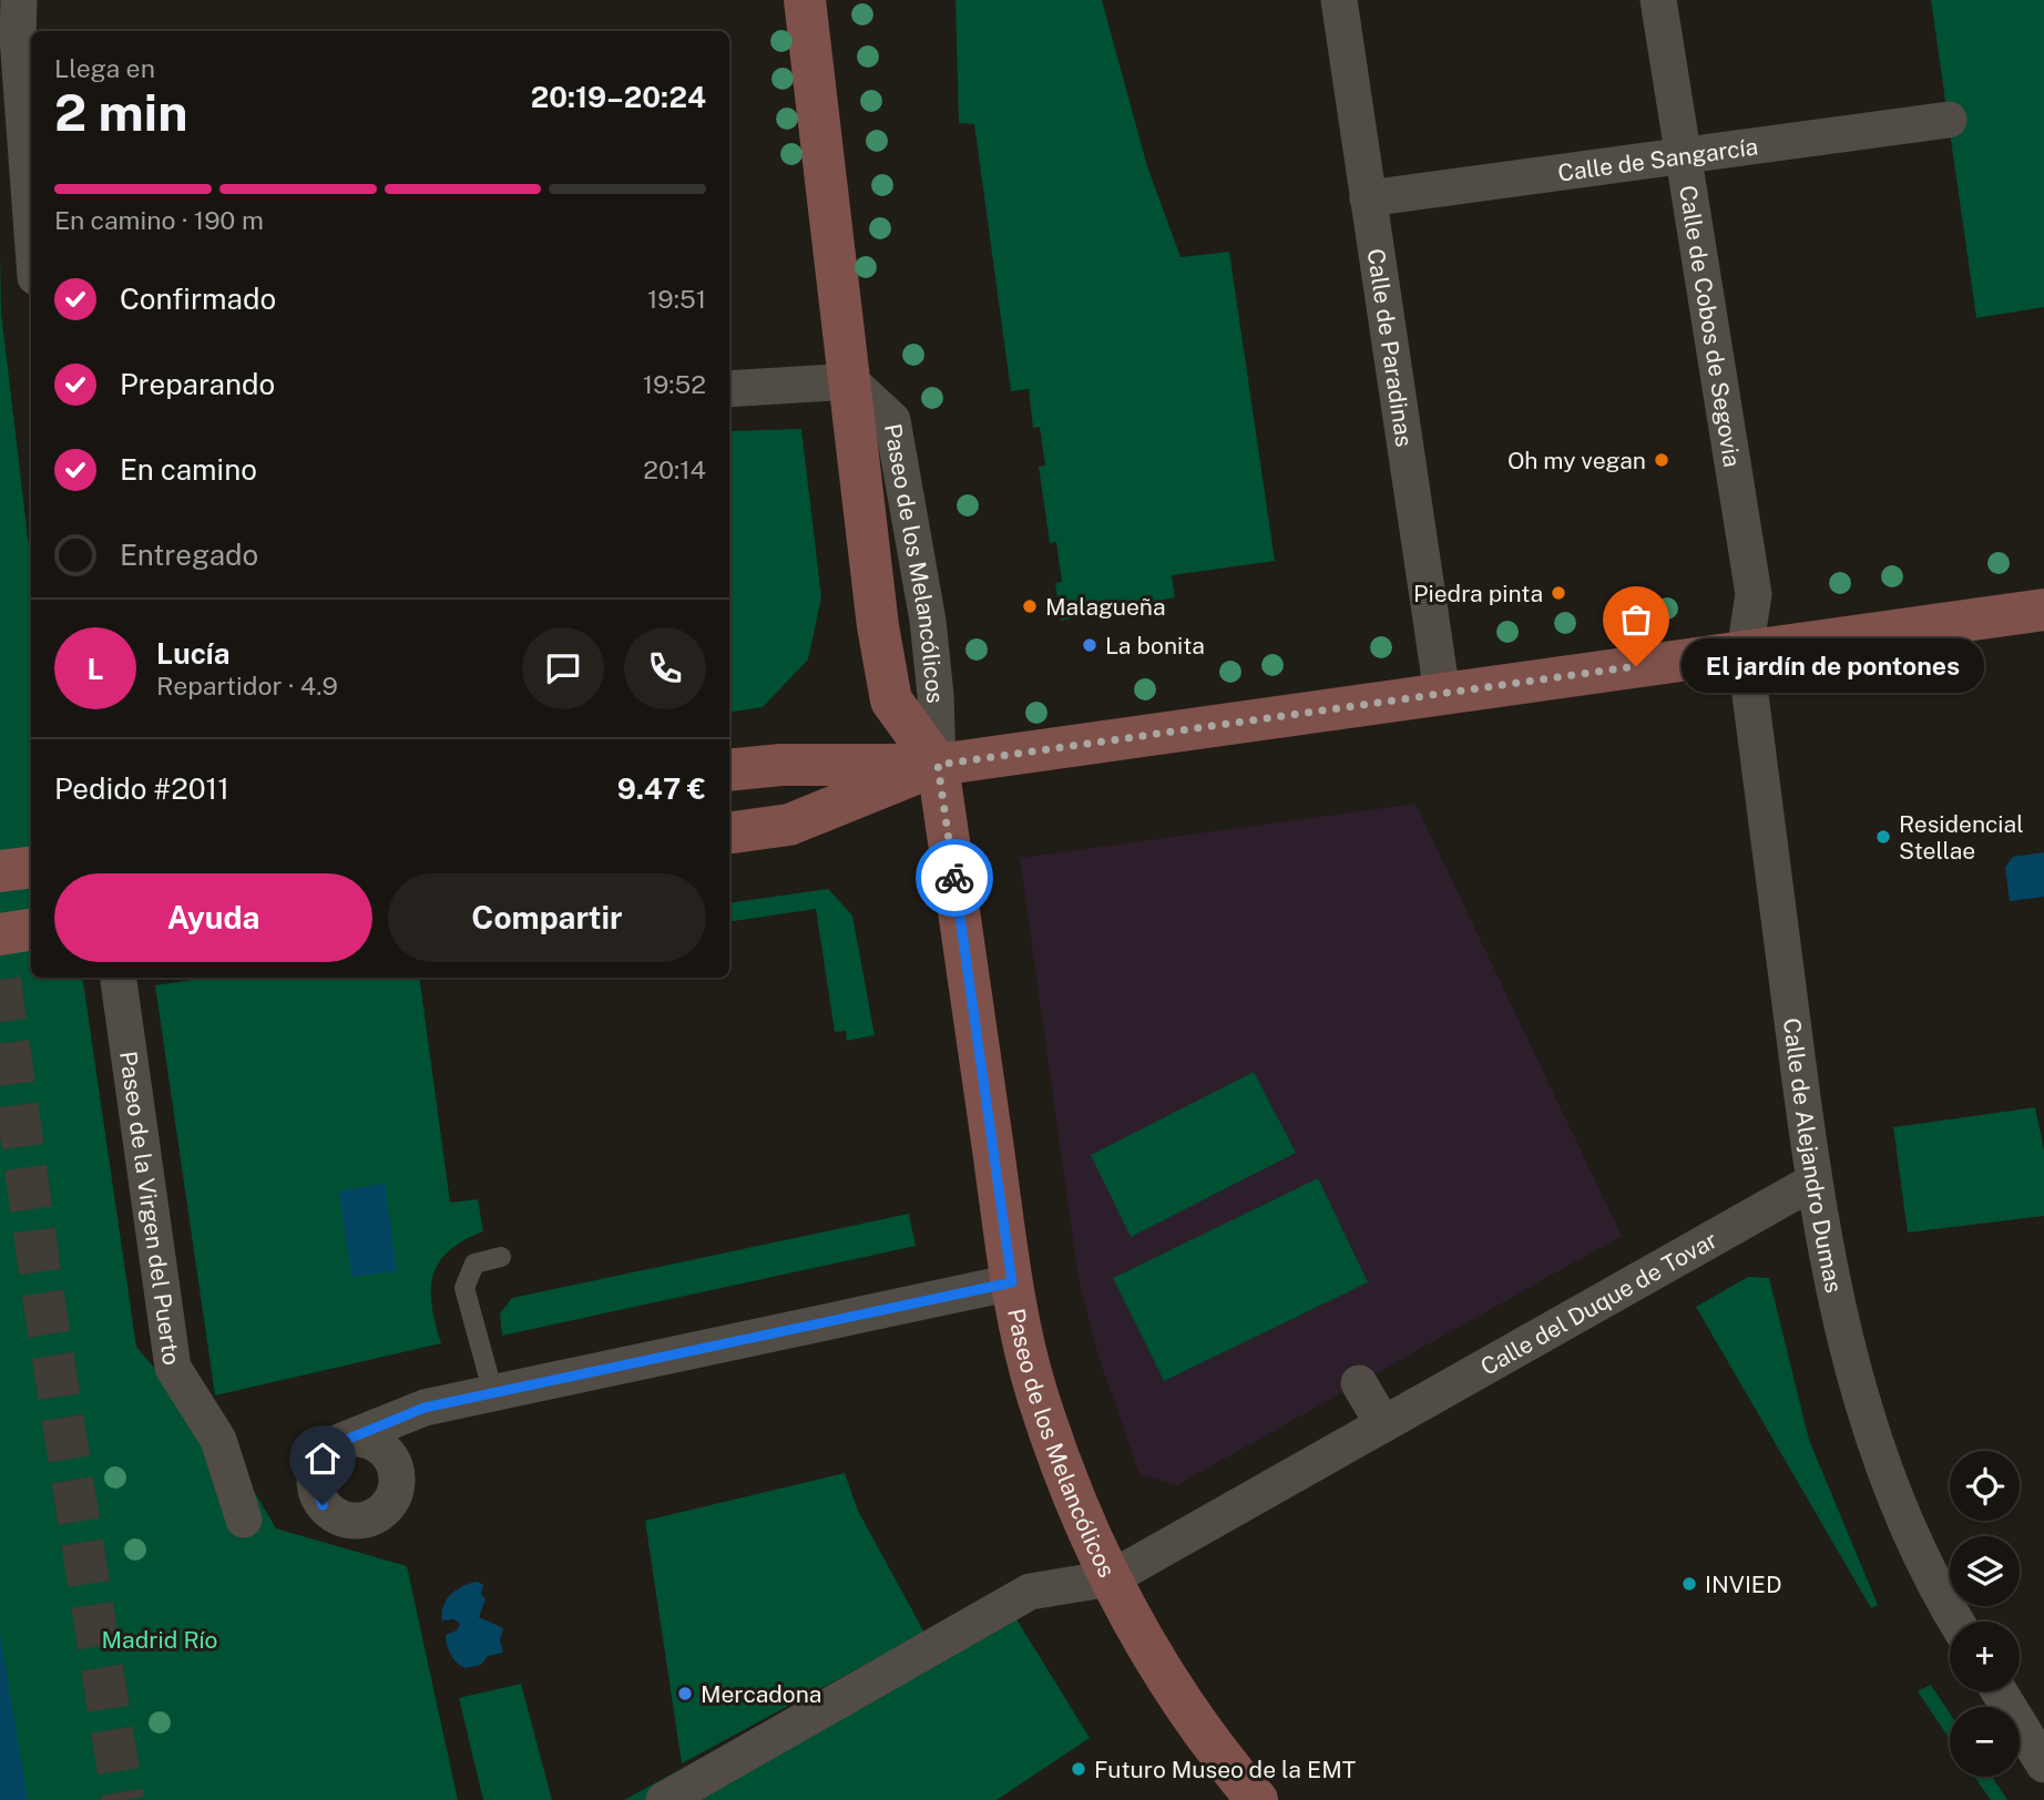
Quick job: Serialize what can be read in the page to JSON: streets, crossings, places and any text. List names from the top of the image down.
{
  "streets": {
    "street": [
      "Calle de Sangarcía",
      "Calle de Cobos de Segovia",
      "Calle de Paradinas",
      "Paseo de los Melancólicos",
      "Calle de Alejandro Dumas",
      "Paseo de la Virgen del Puerto",
      "Calle del Duque de Tovar"
    ]
  },
  "crossings": [
    ["Calle de Sangarcía", "Calle de Cobos de Segovia"],
    ["Calle de Sangarcía", "Calle de Paradinas"],
    ["Calle de Cobos de Segovia", "Calle de Alejandro Dumas"],
    ["Paseo de los Melancólicos", "Calle del Duque de Tovar"],
    ["Calle de Alejandro Dumas", "Calle del Duque de Tovar"]
  ],
  "parks": ["Madrid Río"],
  "places": [
    "Oh my vegan",
    "Piedra pinta",
    "Malagueña",
    "La bonita",
    "El jardín de pontones",
    "Residencial Stellae",
    "INVIED",
    "Mercadona",
    "Futuro Museo de la EMT"
  ],
  "page": {
    "heading": ["2 min", "Llega en", "20:19–20:24"],
    "panel": [
      "Lucía",
      "Repartidor · 4.9",
      "Pedido #2011",
      "9.47 €"
    ],
    "bar": "En camino · 190 m",
    "list": [
      ["Confirmado", "19:51"],
      ["Preparando", "19:52"],
      ["En camino", "20:14"],
      "Entregado"
    ],
    "round": "L",
    "bubble": "El jardín de pontones",
    "buttons": ["Ayuda", "Compartir"],
    "map_buttons": ["+", "−"]
  }
}
